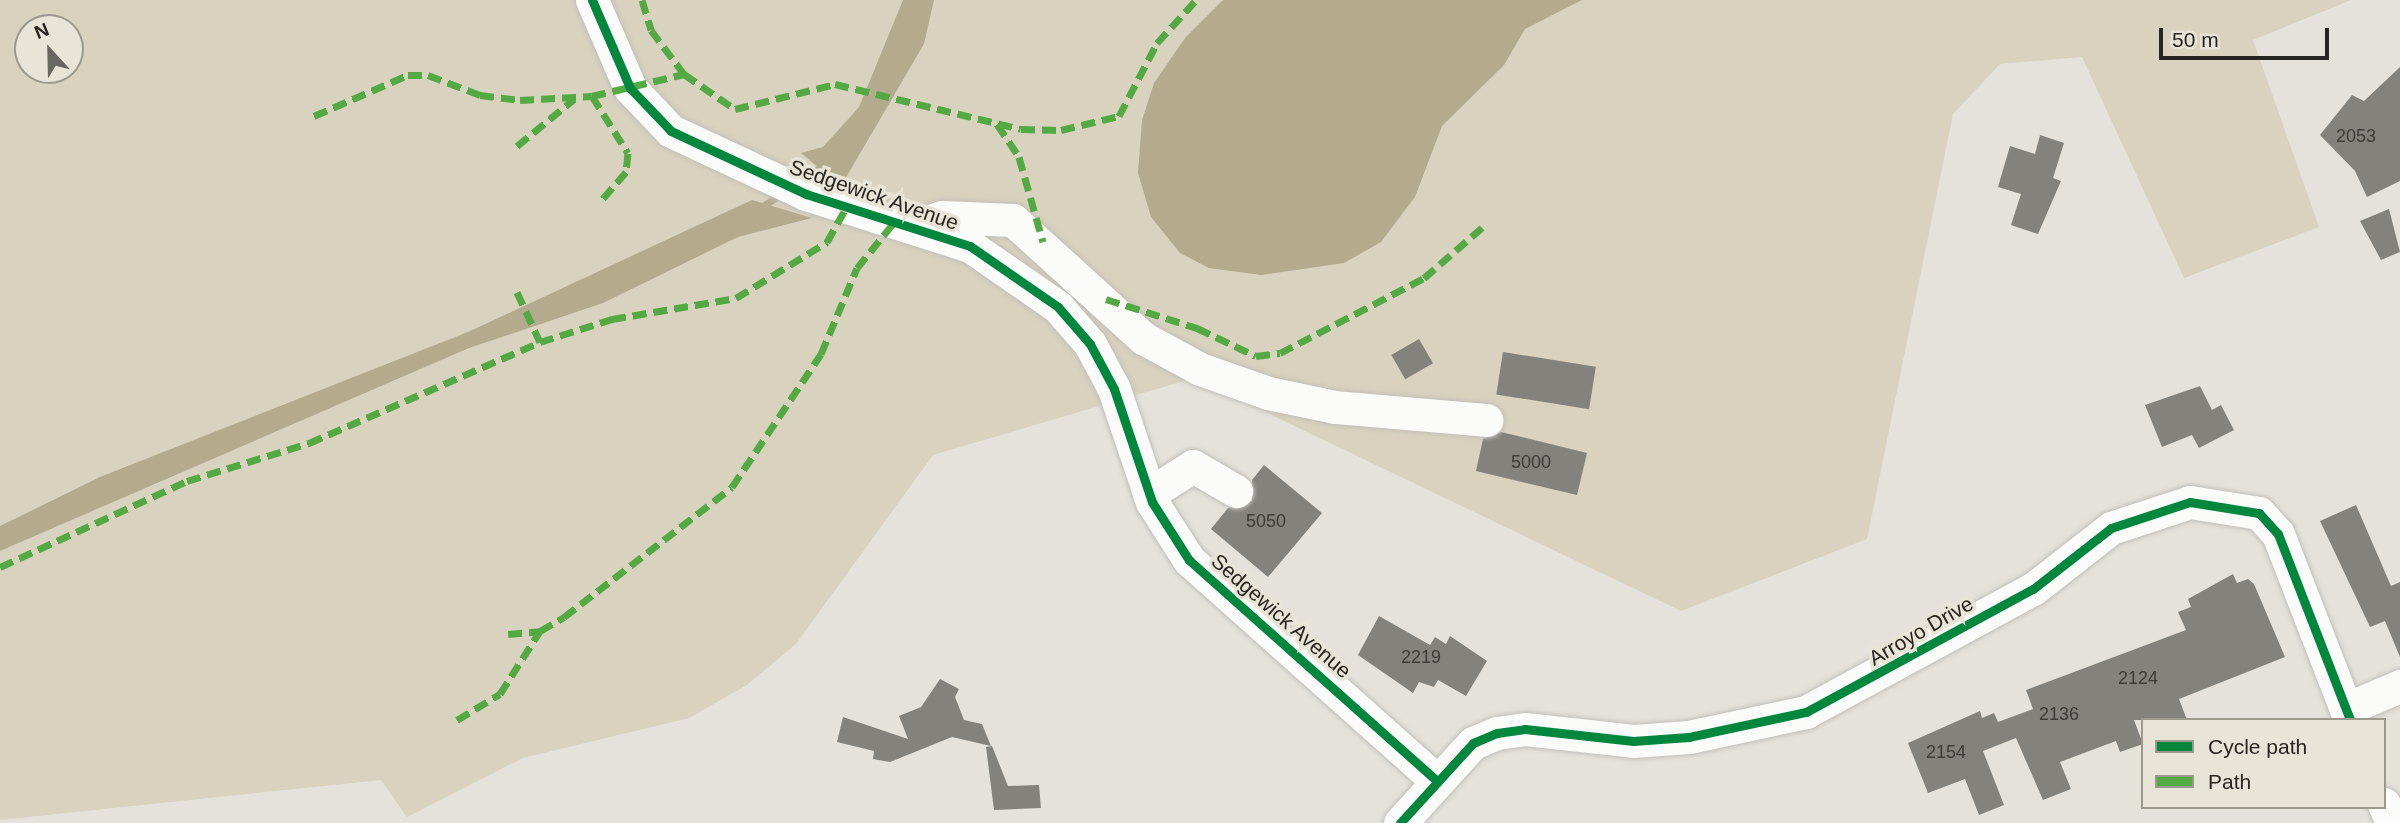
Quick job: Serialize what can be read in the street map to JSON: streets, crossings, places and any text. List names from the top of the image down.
{
  "streets": {
    "street": ["Sedgewick Avenue", "Arroyo Drive"]
  },
  "crossings": [
    ["Sedgewick Avenue", "Arroyo Drive"]
  ],
  "house_numbers": [
    "2053",
    "5000",
    "5050",
    "2219",
    "2124",
    "2136",
    "2154"
  ],
  "legend": ["Cycle path", "Path"],
  "scale_bar": "50 m",
  "north": "top"
}
